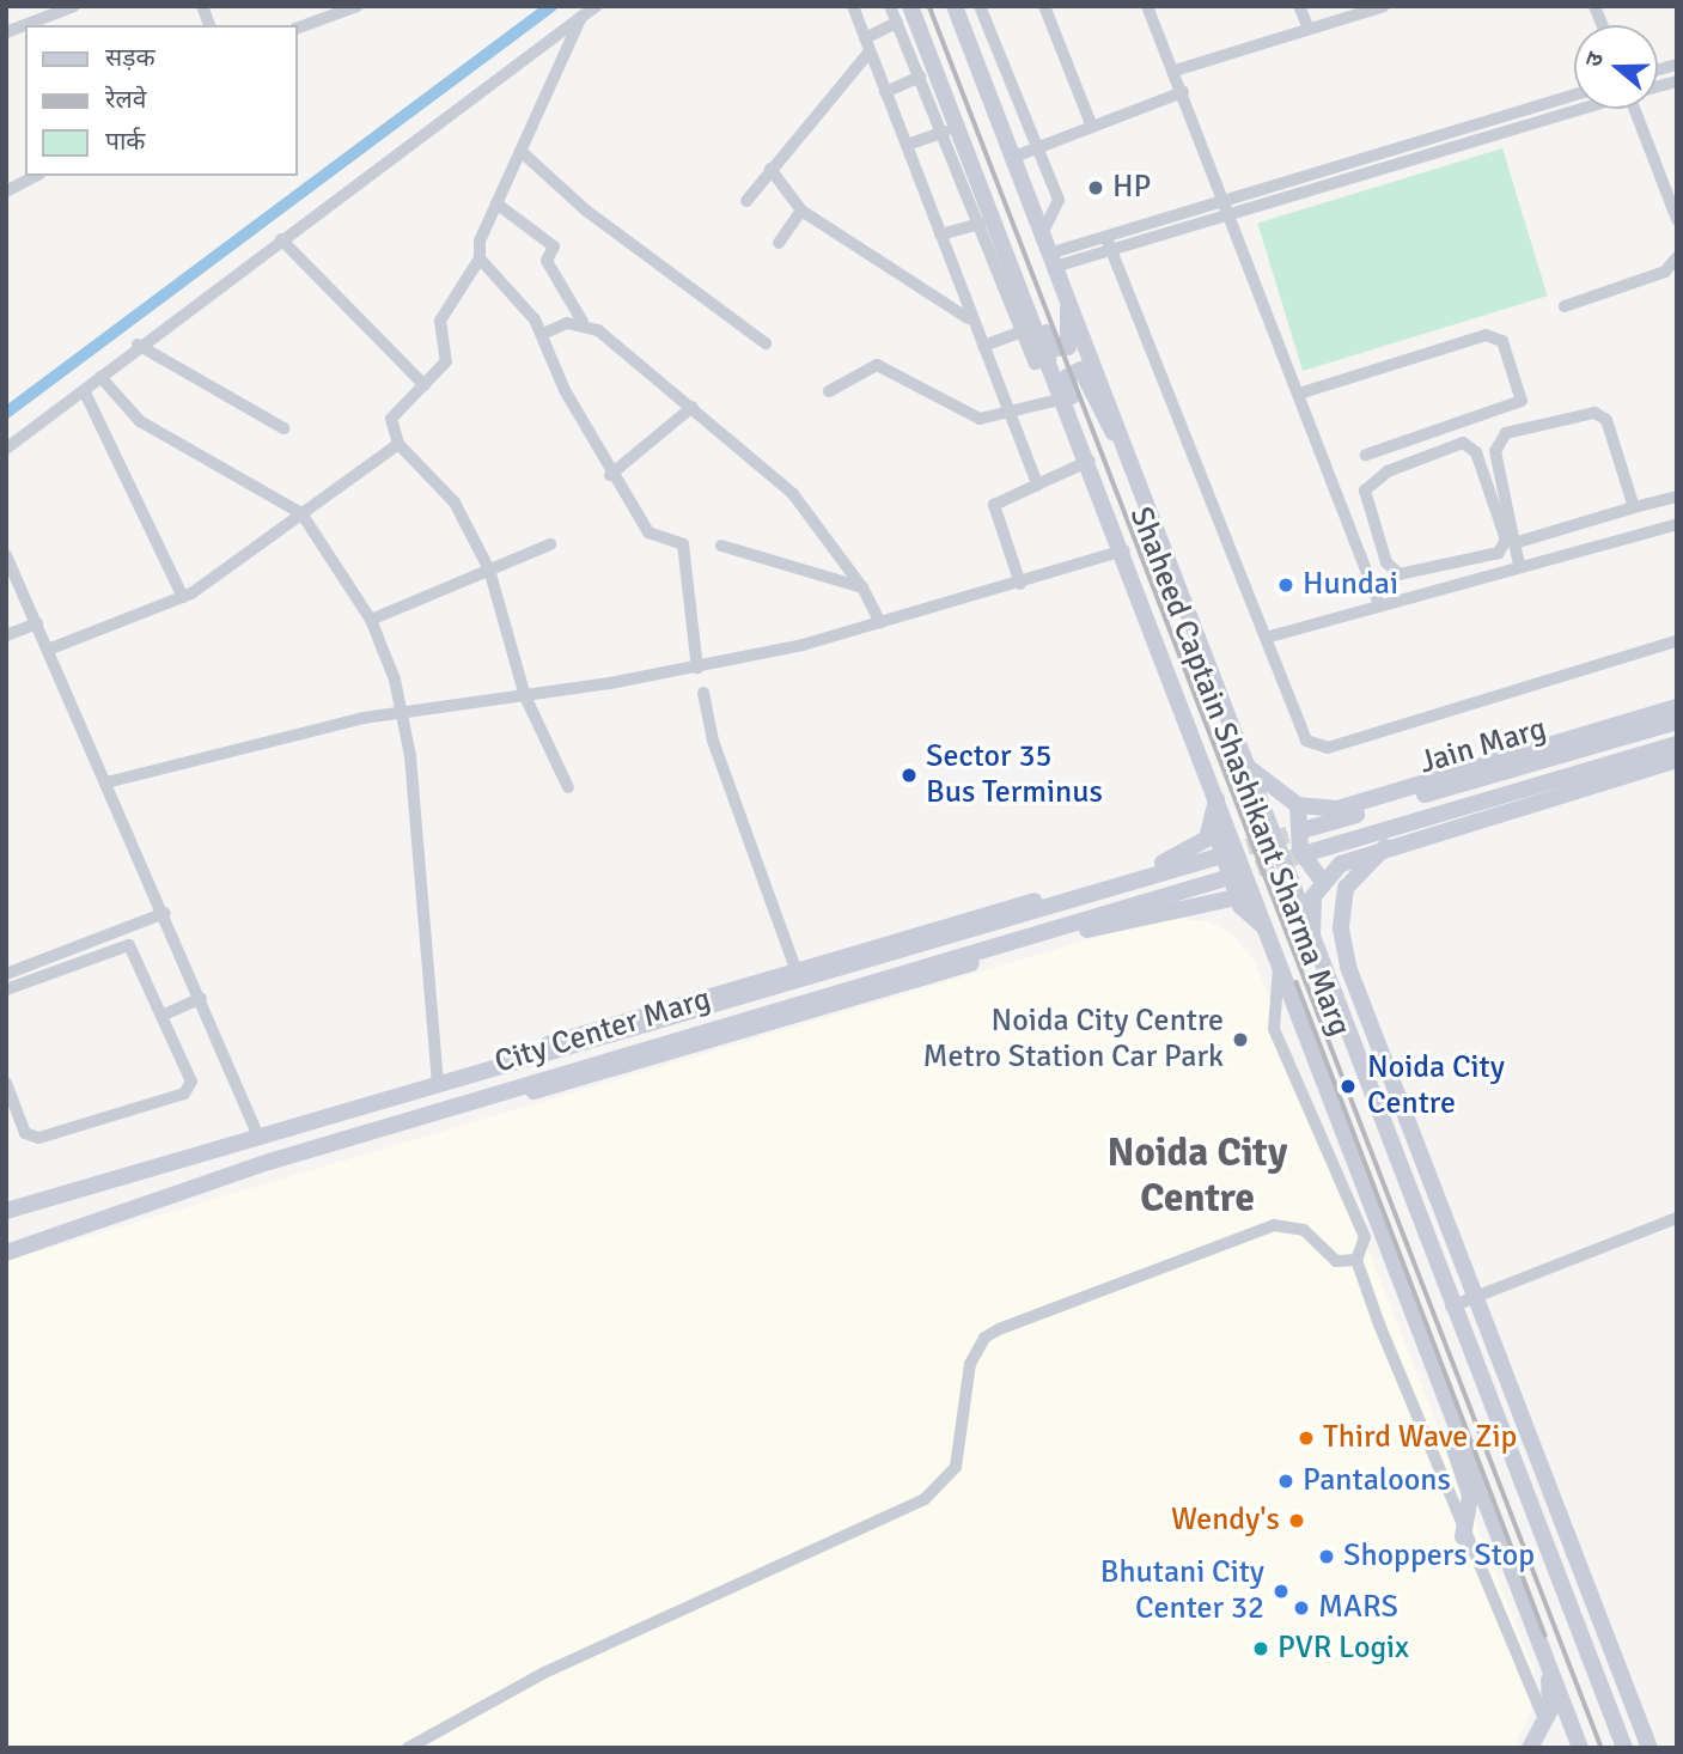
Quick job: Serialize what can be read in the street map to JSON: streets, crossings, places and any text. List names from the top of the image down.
{
  "streets": {
    "main road": ["Jain Marg", "Shaheed Captain Shashikant Sharma Marg", "City Center Marg"]
  },
  "districts": ["Noida City Centre"],
  "places": [
    "HP",
    "Hundai",
    "Sector 35 Bus Terminus",
    "Noida City Centre Metro Station Car Park",
    "Noida City Centre",
    "Third Wave Zip",
    "Pantaloons",
    "Wendy's",
    "Shoppers Stop",
    "Bhutani City Center 32",
    "MARS",
    "PVR Logix"
  ],
  "legend": ["सड़क", "रेलवे", "पार्क"],
  "north": "left"
}
